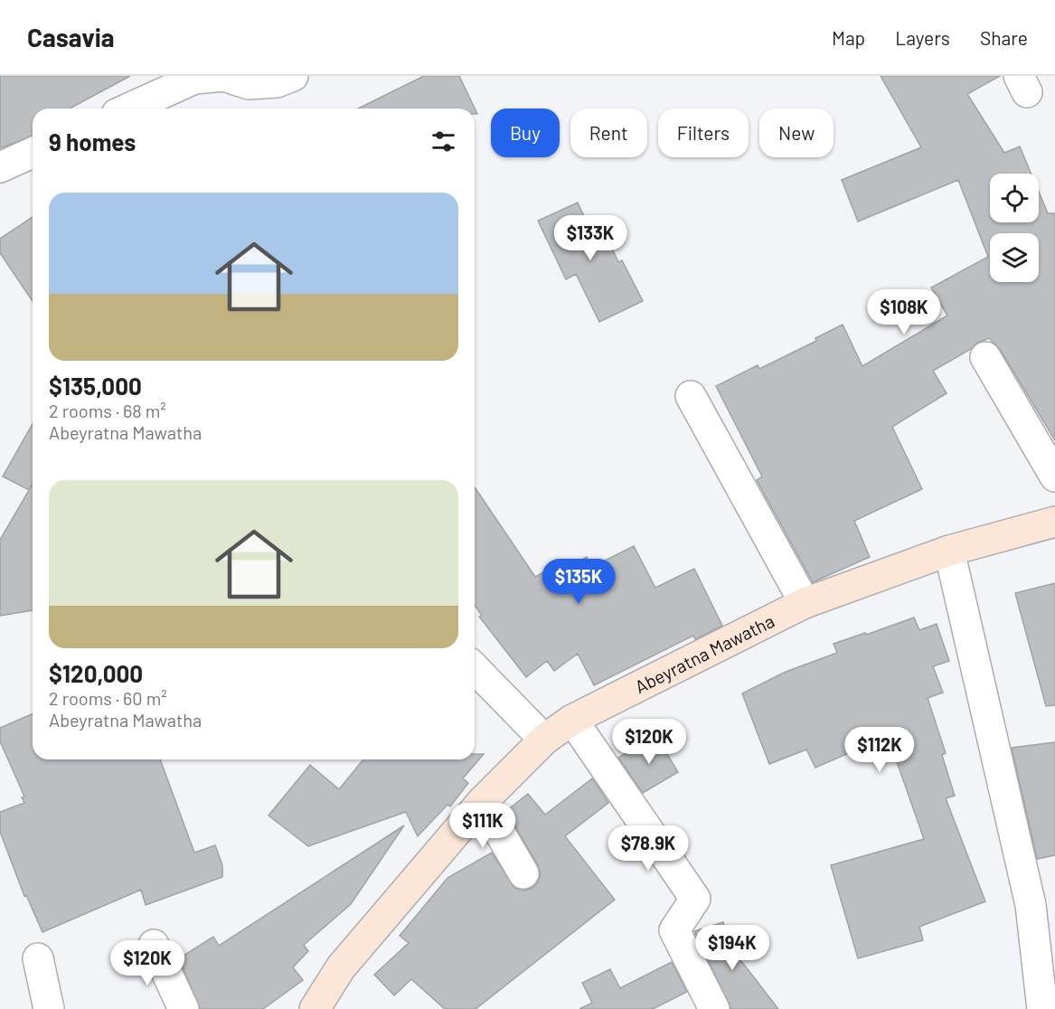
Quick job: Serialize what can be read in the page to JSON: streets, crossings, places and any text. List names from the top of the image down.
{
  "streets": {
    "street": ["Abeyratna Mawatha"]
  },
  "page": {
    "header": "Casavia",
    "nav": ["Map", "Layers", "Share"],
    "chip": [
      "Buy",
      "Rent",
      "Filters",
      "New"
    ],
    "heading": "9 homes",
    "list": [
      {
        "name": "$135,000",
        "note": "2 rooms · 68 m² · Abeyratna Mawatha"
      },
      {
        "name": "$120,000",
        "note": "2 rooms · 60 m² · Abeyratna Mawatha"
      }
    ],
    "price": [
      "$133K",
      "$108K",
      "$135K",
      "$120K",
      "$112K",
      "$111K",
      "$78.9K",
      "$194K",
      "$120K"
    ]
  }
}
